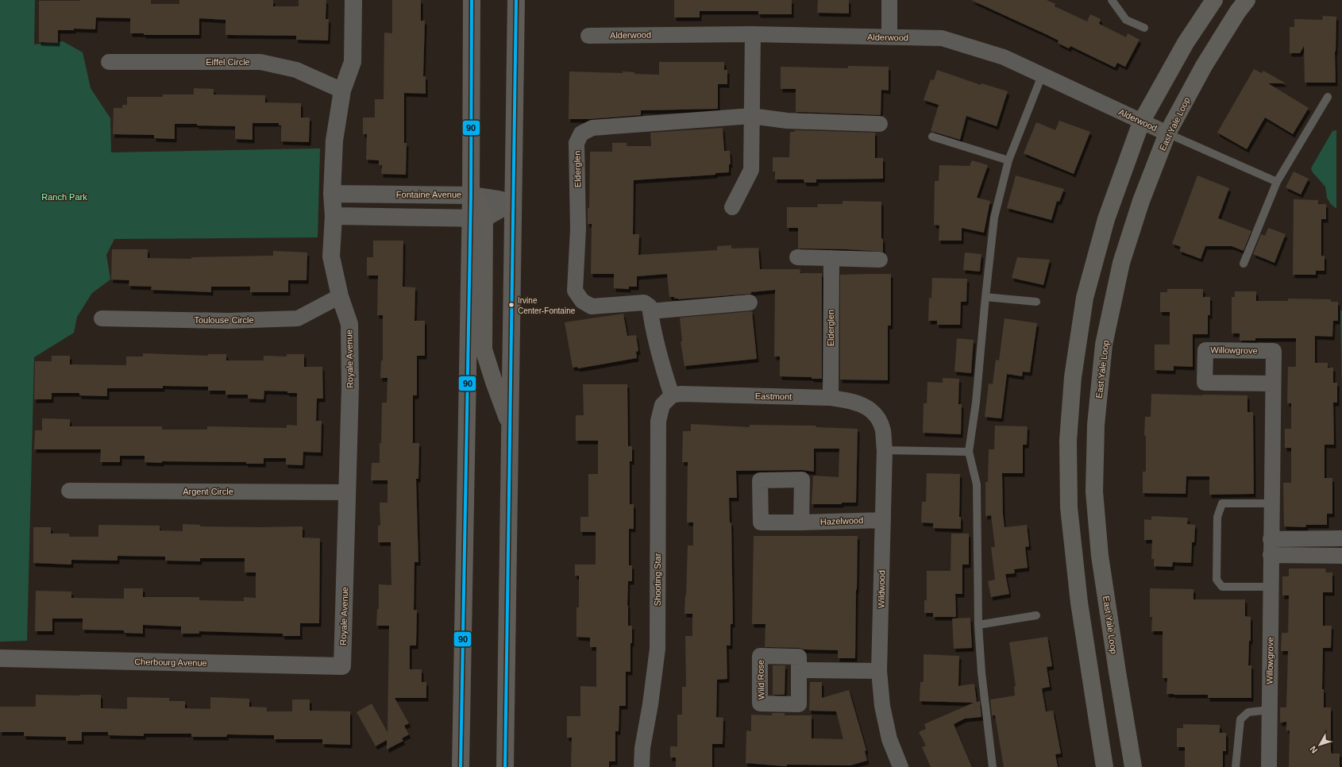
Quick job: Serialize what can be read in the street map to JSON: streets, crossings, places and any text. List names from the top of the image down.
{
  "streets": {
    "main road": ["East Yale Loop"],
    "street": [
      "Alderwood",
      "Eiffel Circle",
      "Elderglen",
      "Fontaine Avenue",
      "Toulouse Circle",
      "Willowgrove",
      "Royale Avenue",
      "Eastmont",
      "Argent Circle",
      "Hazelwood",
      "Shooting Star",
      "Wildwood",
      "Cherbourg Avenue"
    ]
  },
  "crossings": [
    ["Alderwood", "East Yale Loop"],
    ["Eiffel Circle", "Royale Avenue"],
    ["Elderglen", "Eastmont"],
    ["Fontaine Avenue", "Royale Avenue"],
    ["Toulouse Circle", "Royale Avenue"],
    ["Royale Avenue", "Argent Circle"],
    ["Royale Avenue", "Cherbourg Avenue"],
    ["Eastmont", "Shooting Star"],
    ["Eastmont", "Wildwood"],
    ["Hazelwood", "Wildwood"]
  ],
  "parks": ["Ranch Park"],
  "places": ["Irvine Center-Fontaine"],
  "lines": ["transit line 90"],
  "north": "bottom left"
}
